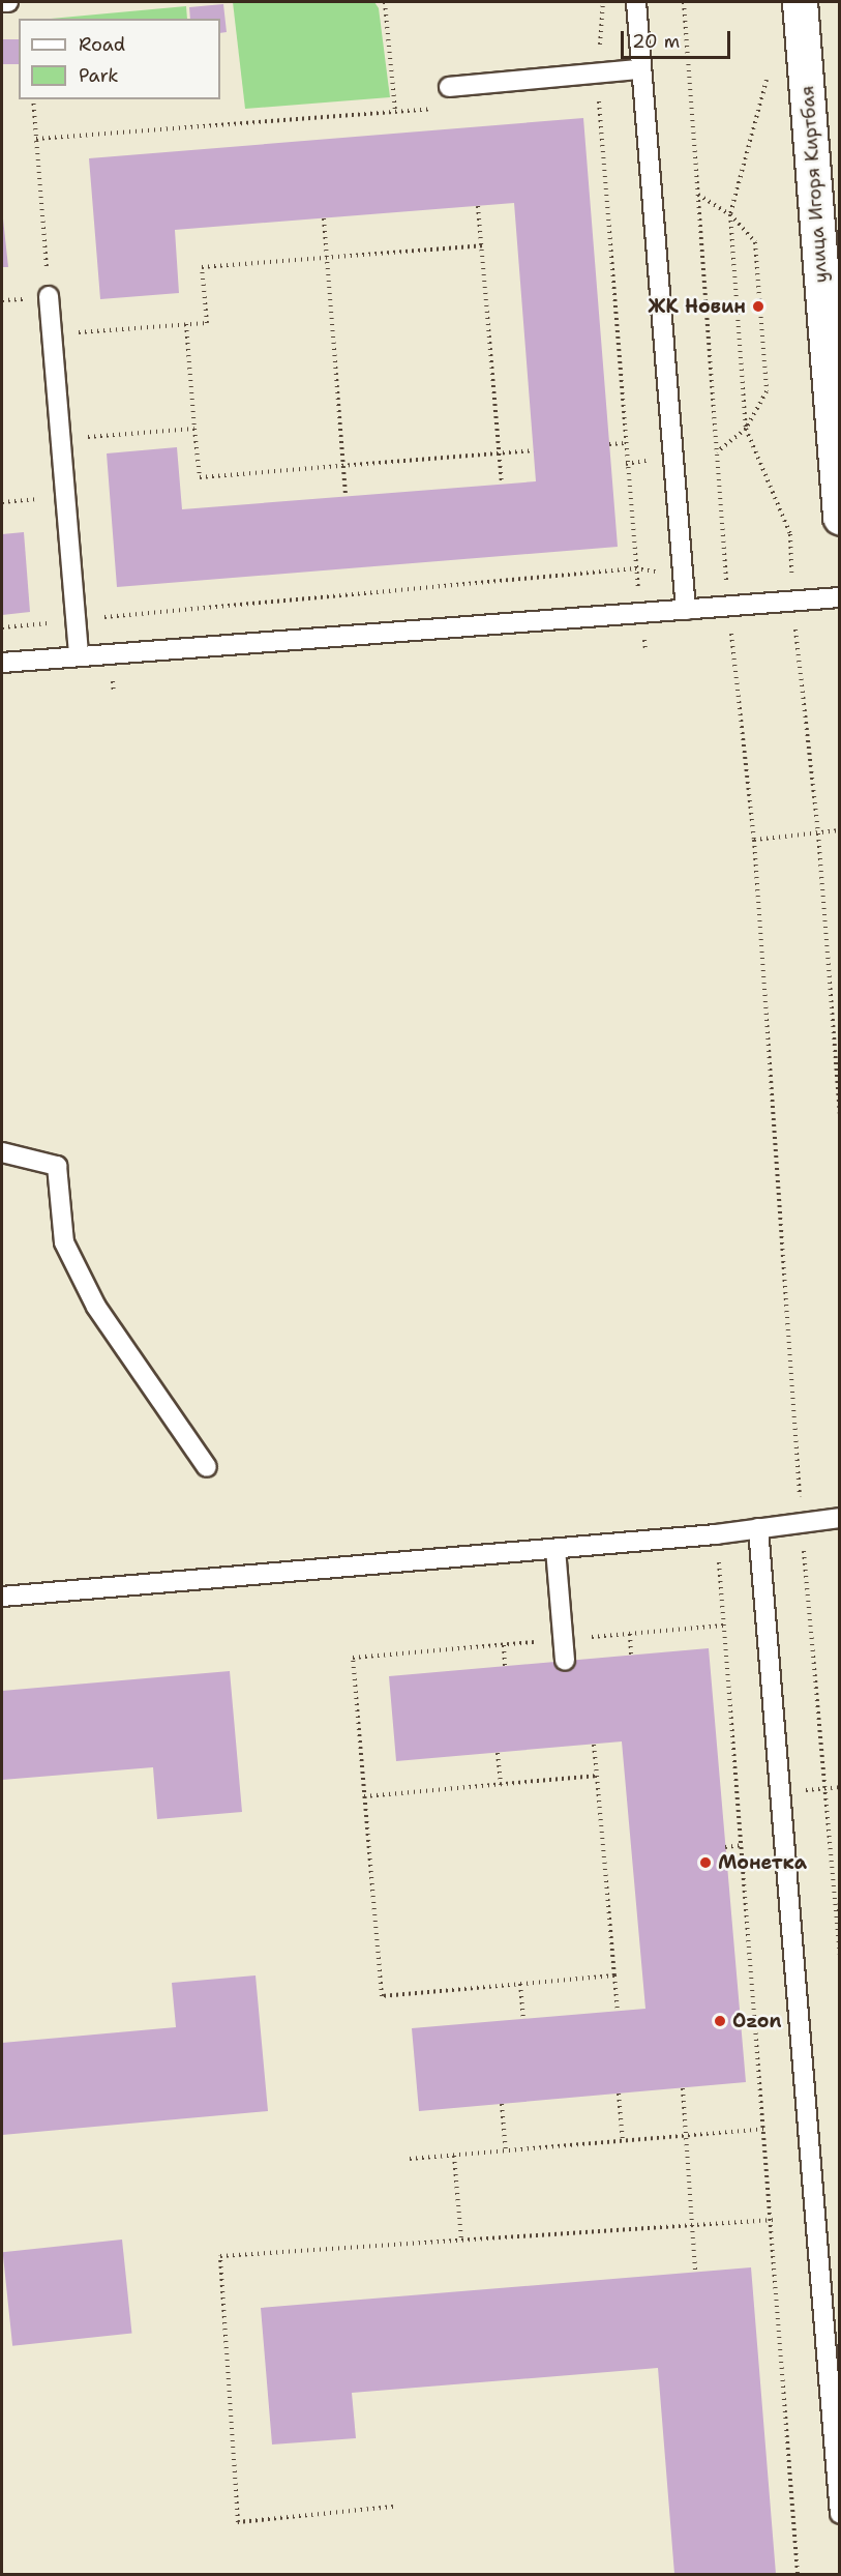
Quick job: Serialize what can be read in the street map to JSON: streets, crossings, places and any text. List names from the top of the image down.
{
  "streets": {
    "street": ["улица Игоря Киртбая"]
  },
  "places": ["ЖК Новин", "Монетка", "Ozon"],
  "legend": ["Road", "Park"],
  "scale_bar": "20 m"
}
